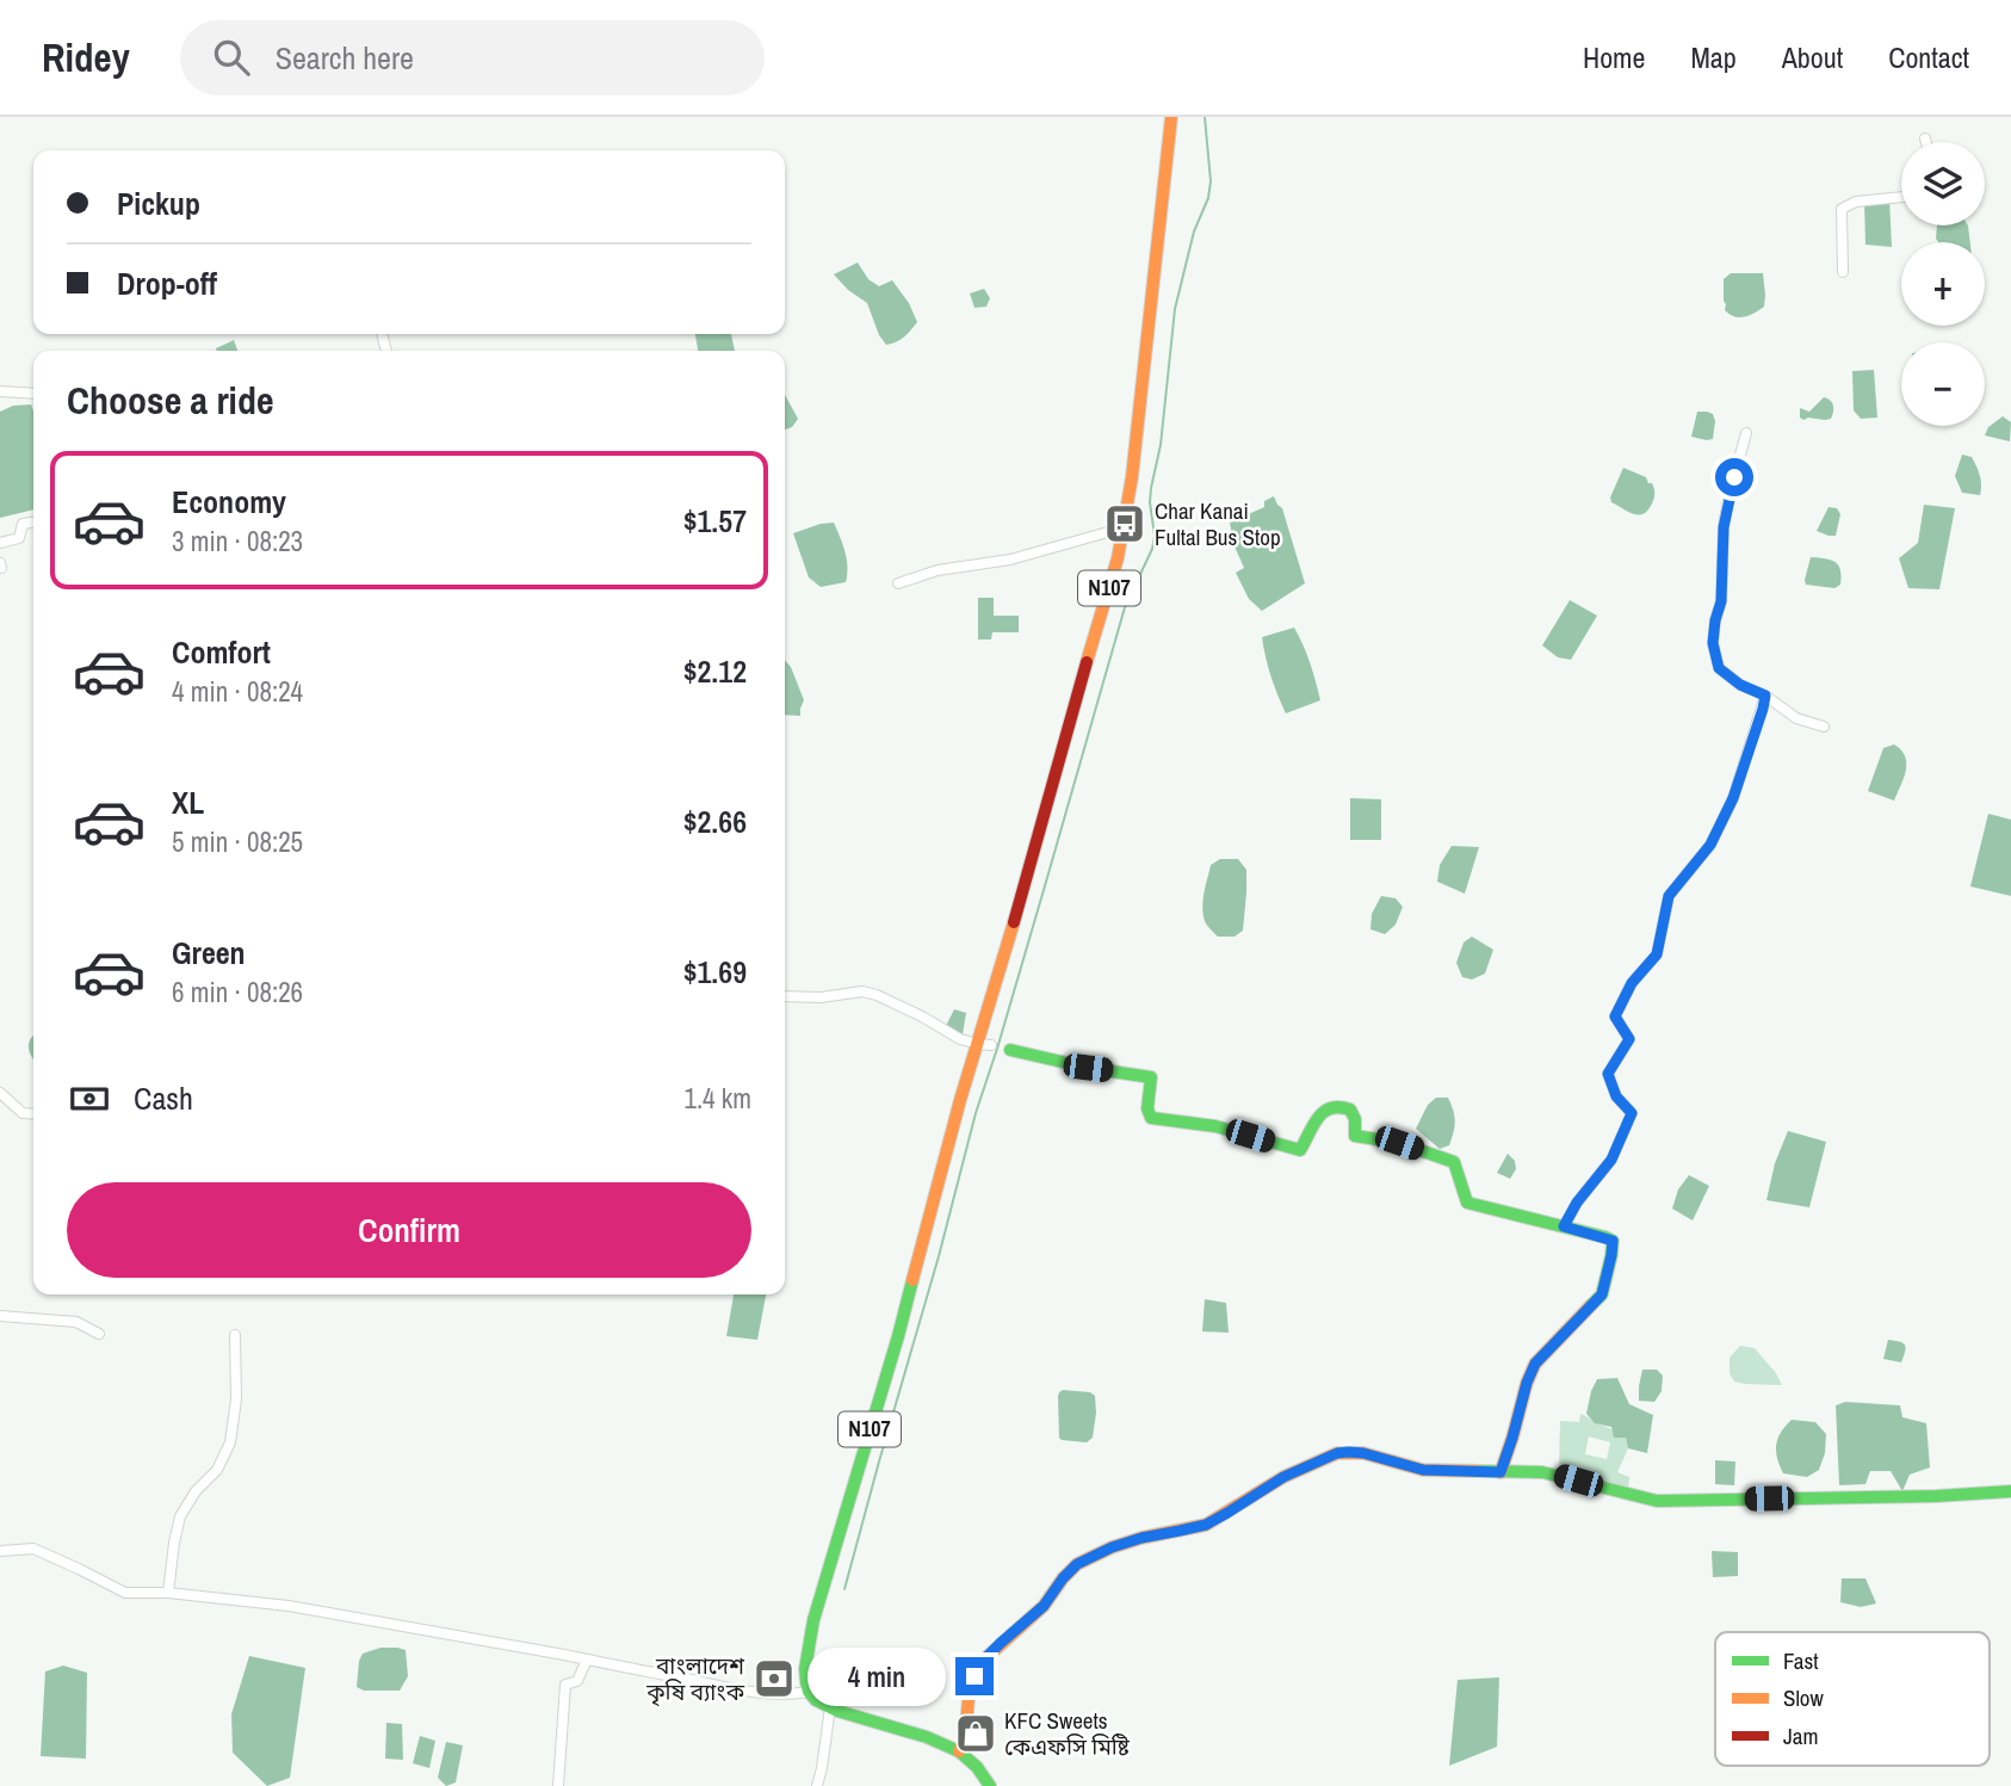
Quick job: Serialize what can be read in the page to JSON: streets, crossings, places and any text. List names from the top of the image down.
{
  "streets": {
    "main road": ["N107"]
  },
  "places": {
    "bus stop": ["Char Kanai Fultal Bus Stop"],
    "bank": ["বাংলাদেশ কৃষি ব্যাংক"],
    "shop": ["KFC Sweets কেএফসি মিষ্টি"]
  },
  "legend": ["Fast", "Slow", "Jam"],
  "page": {
    "header": "Ridey",
    "search": "Search here",
    "nav": [
      "Home",
      "Map",
      "About",
      "Contact"
    ],
    "map_buttons": ["+", "−"],
    "banner": ["Pickup", "Drop-off"],
    "heading": "Choose a ride",
    "list": [
      {
        "name": "Economy",
        "note": "3 min · 08:23",
        "value": "$1.57"
      },
      {
        "name": "Comfort",
        "note": "4 min · 08:24",
        "value": "$2.12"
      },
      {
        "name": "XL",
        "note": "5 min · 08:25",
        "value": "$2.66"
      },
      {
        "name": "Green",
        "note": "6 min · 08:26",
        "value": "$1.69"
      }
    ],
    "pay": ["Cash", "1.4 km"],
    "buttons": "Confirm",
    "bubble": "4 min"
  }
}
